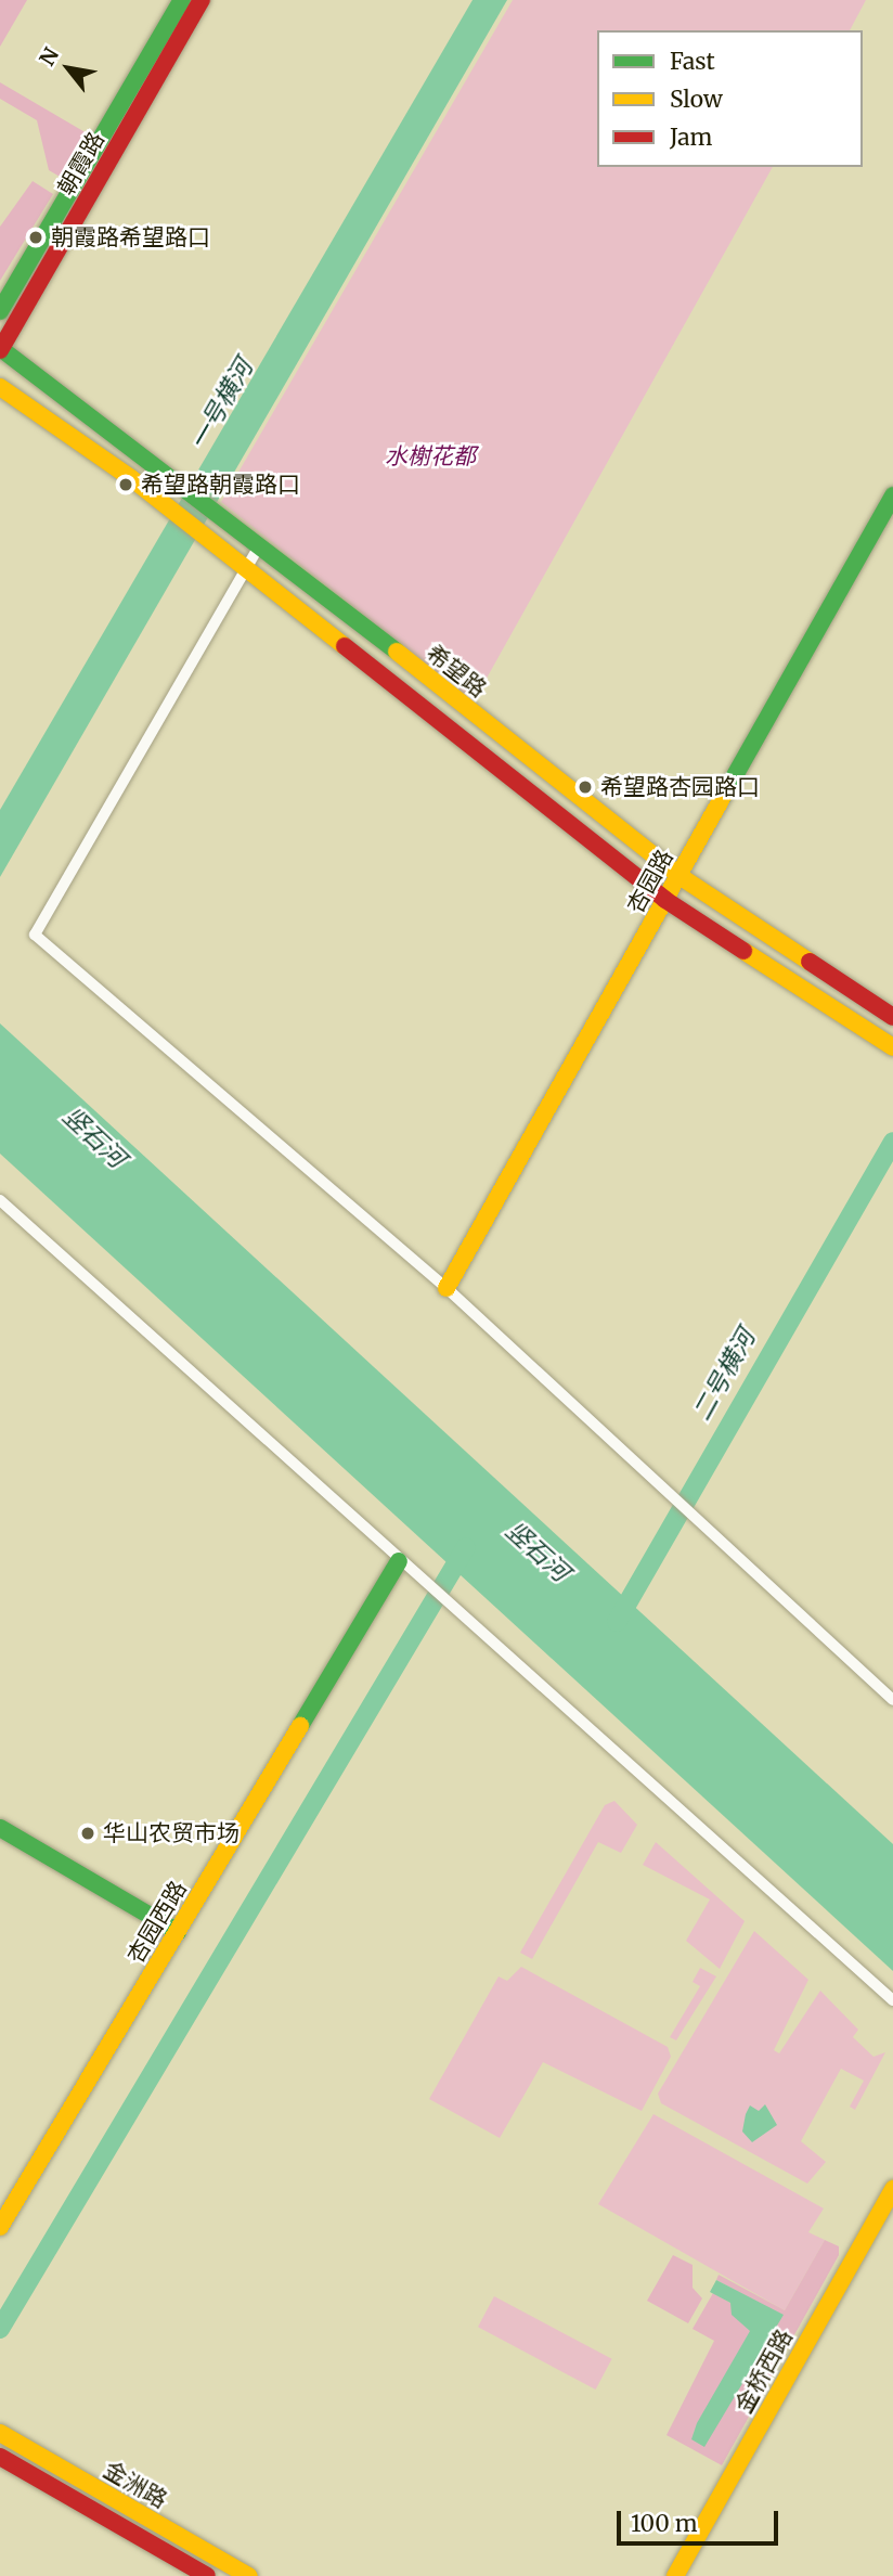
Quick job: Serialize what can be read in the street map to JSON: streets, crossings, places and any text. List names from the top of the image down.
{
  "streets": {
    "main road": [
      "朝霞路",
      "希望路",
      "杏园路",
      "杏园西路",
      "金桥西路",
      "金洲路"
    ]
  },
  "crossings": [
    ["朝霞路", "希望路"],
    ["希望路", "杏园路"]
  ],
  "water": ["一号横河", "竖石河", "二号横河"],
  "parks": ["水榭花都"],
  "places": [
    "朝霞路希望路口",
    "希望路朝霞路口",
    "希望路杏园路口",
    "华山农贸市场"
  ],
  "legend": ["Fast", "Slow", "Jam"],
  "scale_bar": "100 m",
  "north": "top left"
}
